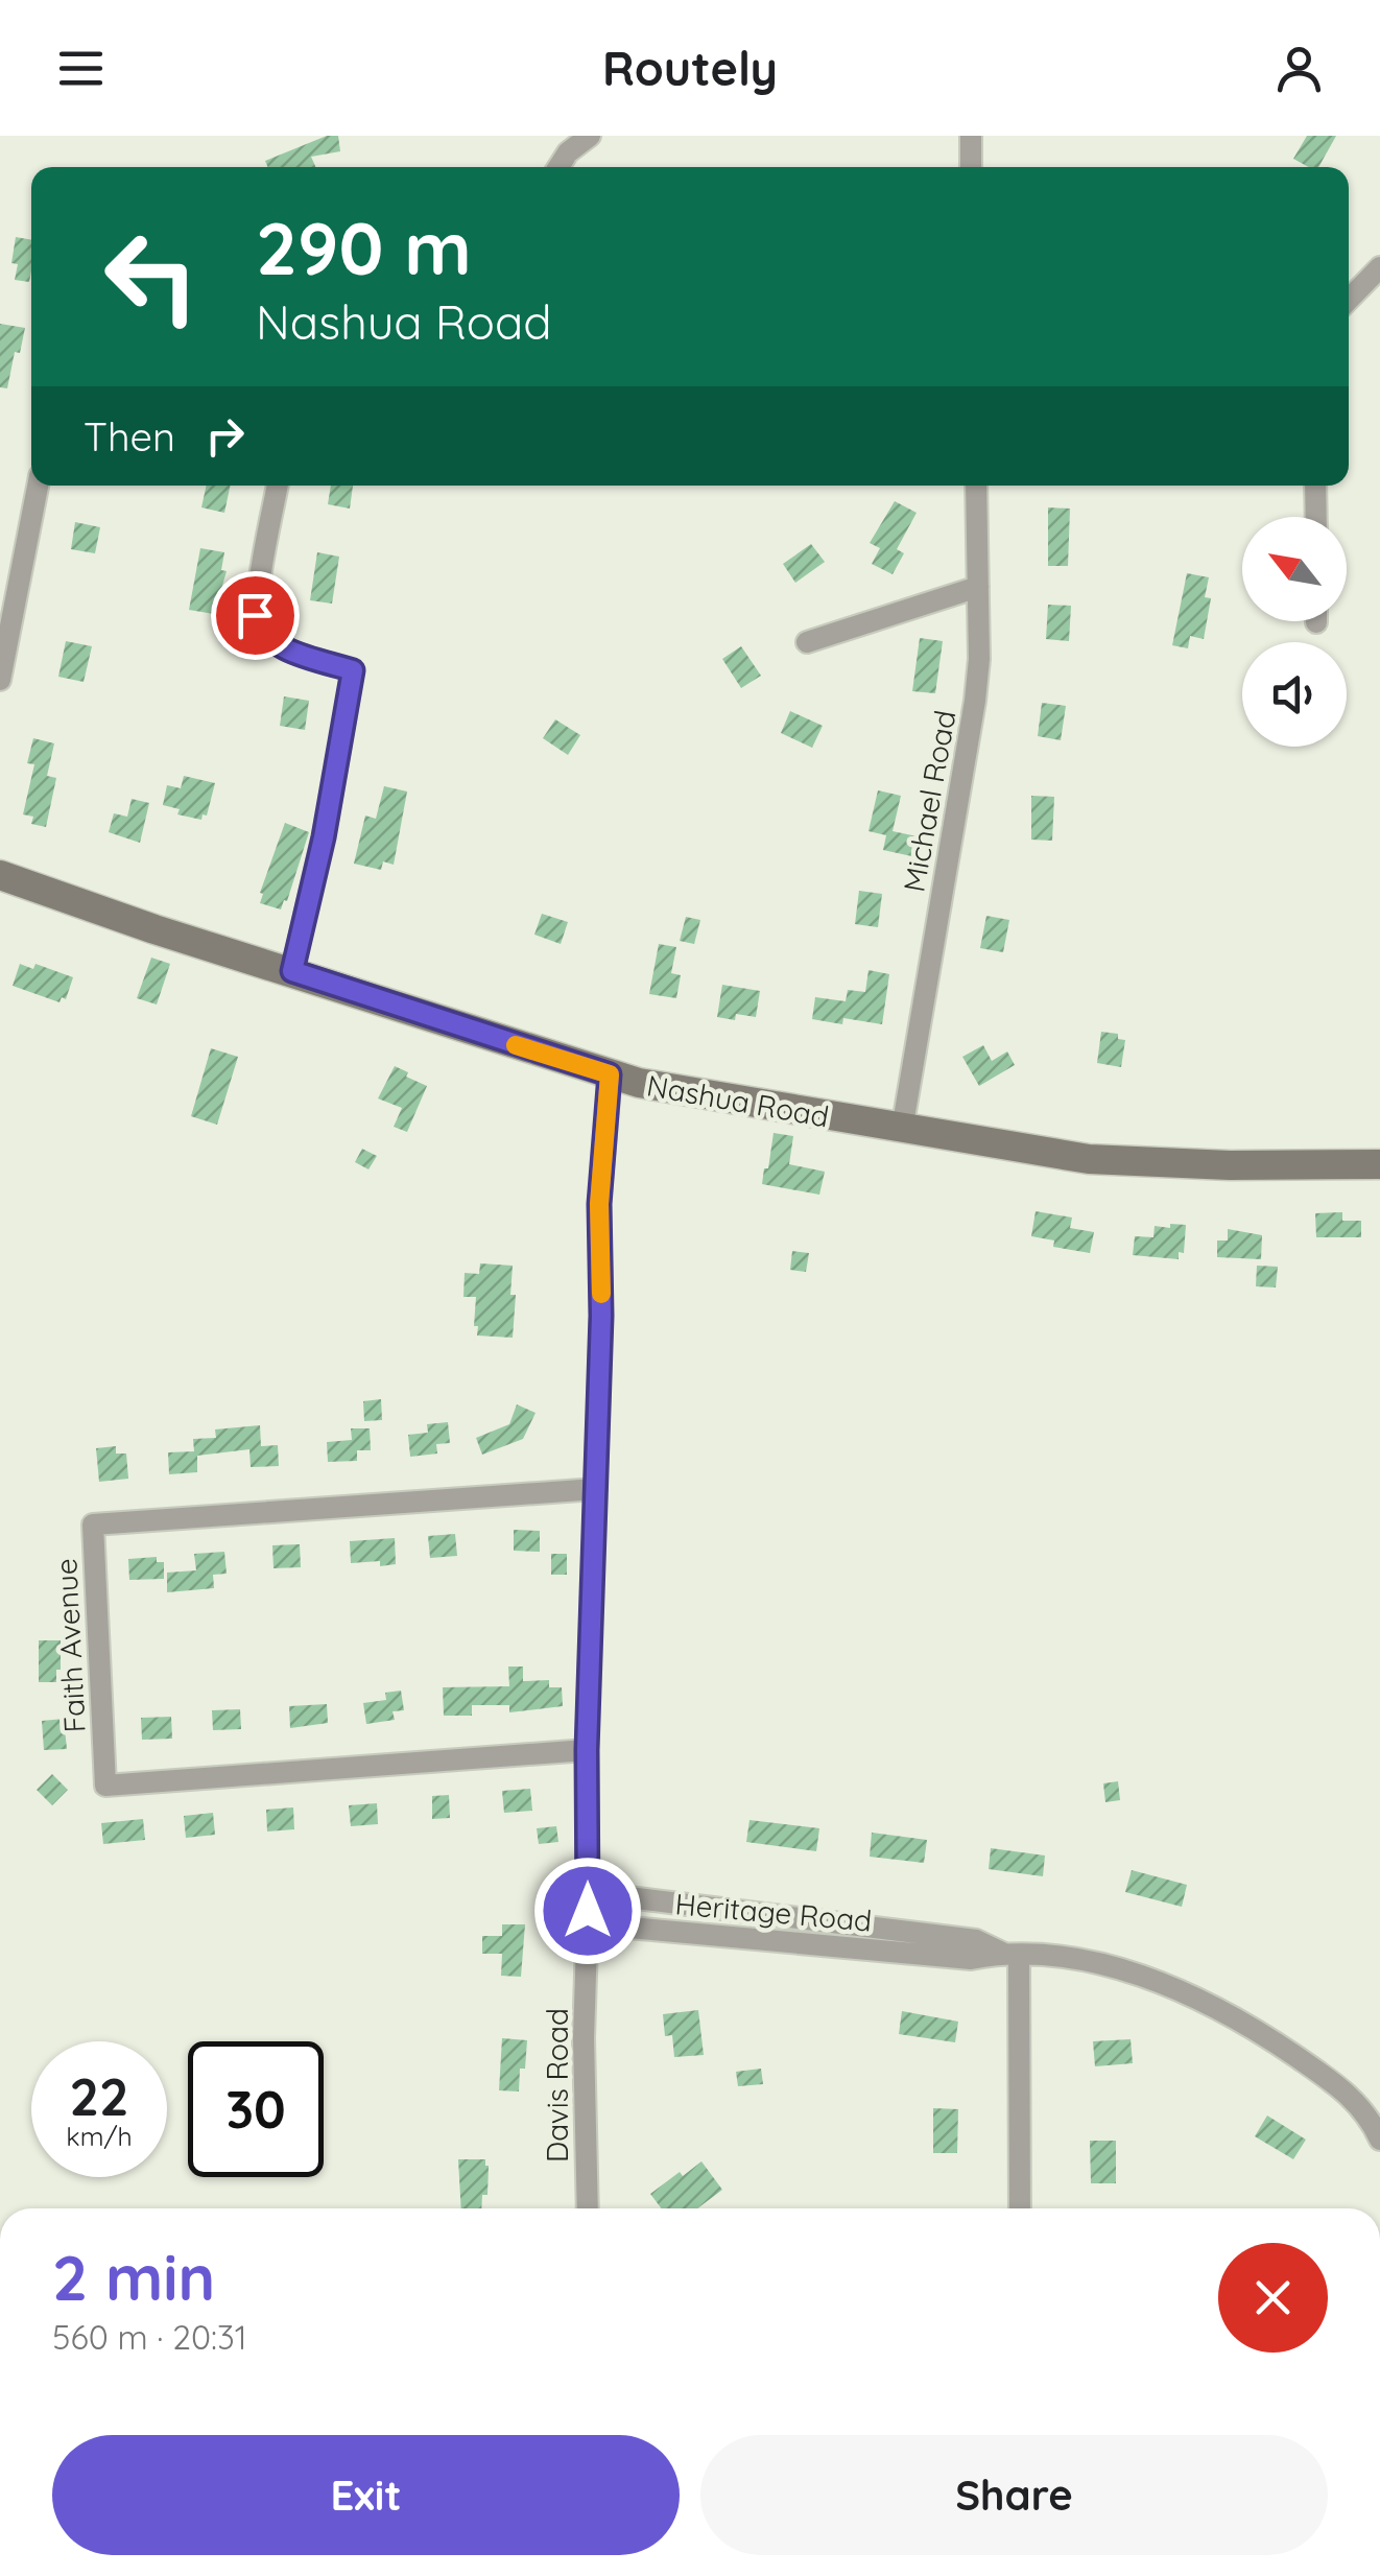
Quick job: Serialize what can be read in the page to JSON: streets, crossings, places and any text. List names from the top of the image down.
{
  "streets": {
    "main road": ["Nashua Road"],
    "street": [
      "Michael Road",
      "Faith Avenue",
      "Heritage Road",
      "Davis Road"
    ]
  },
  "crossings": [
    ["Michael Road", "Nashua Road"],
    ["Nashua Road", "Davis Road"],
    ["Faith Avenue", "Davis Road"],
    ["Heritage Road", "Davis Road"]
  ],
  "north": "top left",
  "page": {
    "header": "Routely",
    "turn": ["290 m", "Nashua Road"],
    "then": "Then",
    "speed": "22 km/h",
    "limit": "30",
    "heading": ["2 min", "560 m · 20:31"],
    "buttons": ["Exit", "Share"]
  }
}
